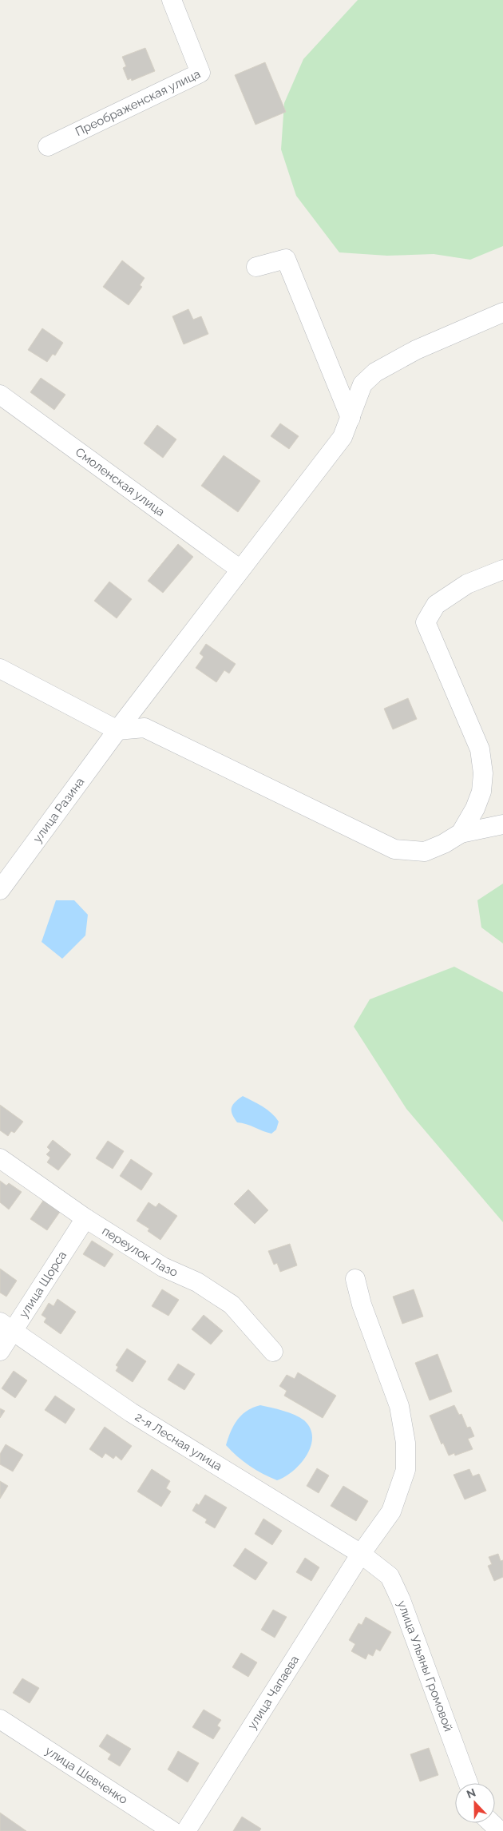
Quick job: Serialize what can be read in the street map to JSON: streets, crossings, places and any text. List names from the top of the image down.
{
  "streets": {
    "street": [
      "Преображенская улица",
      "Смоленская улица",
      "улица Разина",
      "переулок Лазо",
      "улица Щорса",
      "2-я Лесная улица",
      "улица Ульяны Громовой",
      "улица Чапаева",
      "улица Шевченко"
    ]
  },
  "crossings": [
    ["Смоленская улица", "улица Разина"],
    ["переулок Лазо", "улица Щорса"],
    ["улица Щорса", "2-я Лесная улица"],
    ["2-я Лесная улица", "улица Ульяны Громовой"],
    ["2-я Лесная улица", "улица Чапаева"],
    ["улица Ульяны Громовой", "улица Чапаева"]
  ],
  "north": "top"
}
